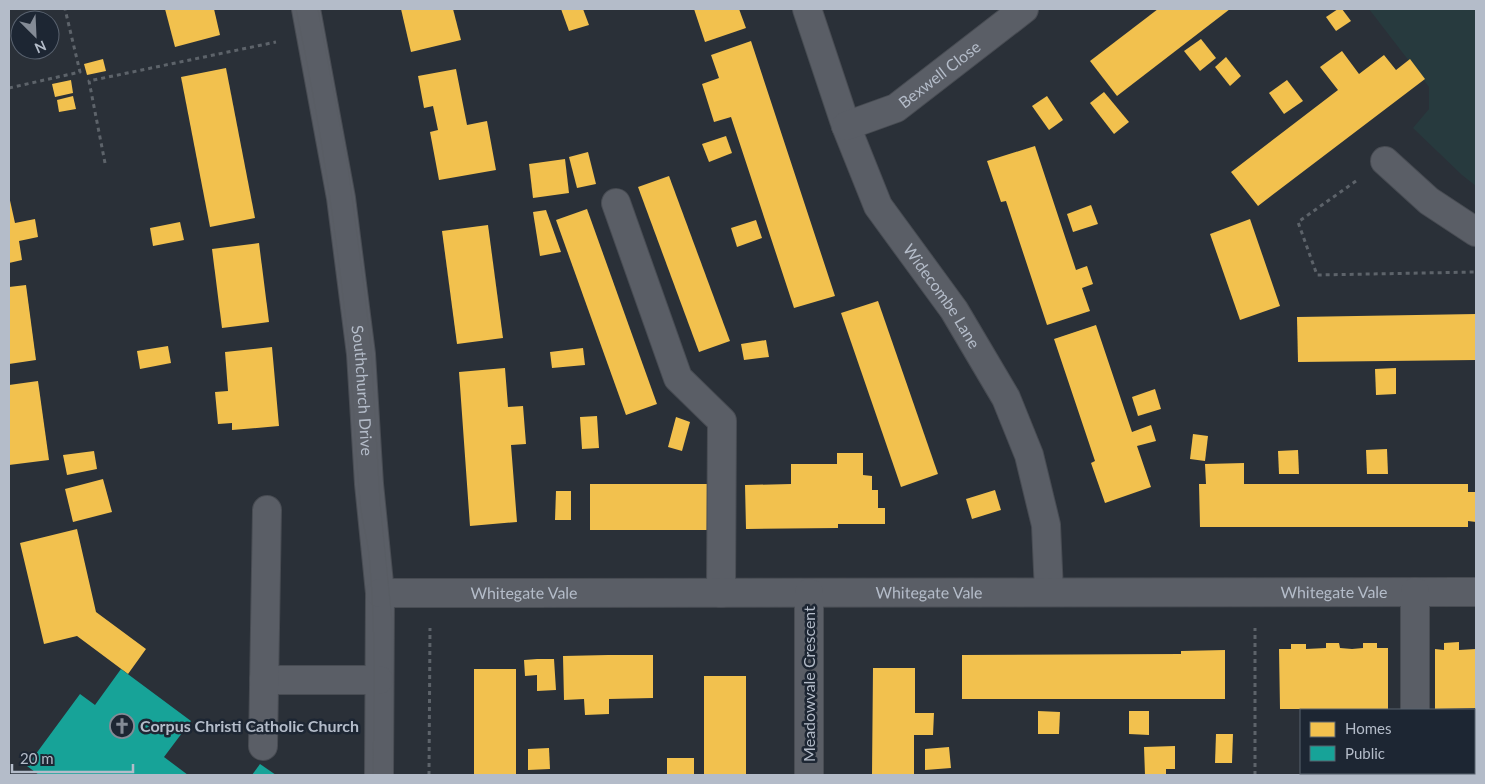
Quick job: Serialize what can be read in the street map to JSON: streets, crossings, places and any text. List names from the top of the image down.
{
  "streets": {
    "street": [
      "Bexwell Close",
      "Widecombe Lane",
      "Southchurch Drive",
      "Whitegate Vale",
      "Meadowvale Crescent"
    ]
  },
  "crossings": [
    ["Bexwell Close", "Widecombe Lane"],
    ["Widecombe Lane", "Whitegate Vale"],
    ["Southchurch Drive", "Whitegate Vale"],
    ["Whitegate Vale", "Meadowvale Crescent"]
  ],
  "places": {
    "church": ["Corpus Christi Catholic Church"]
  },
  "legend": ["Homes", "Public"],
  "scale_bar": "20 m",
  "north": "bottom right"
}
